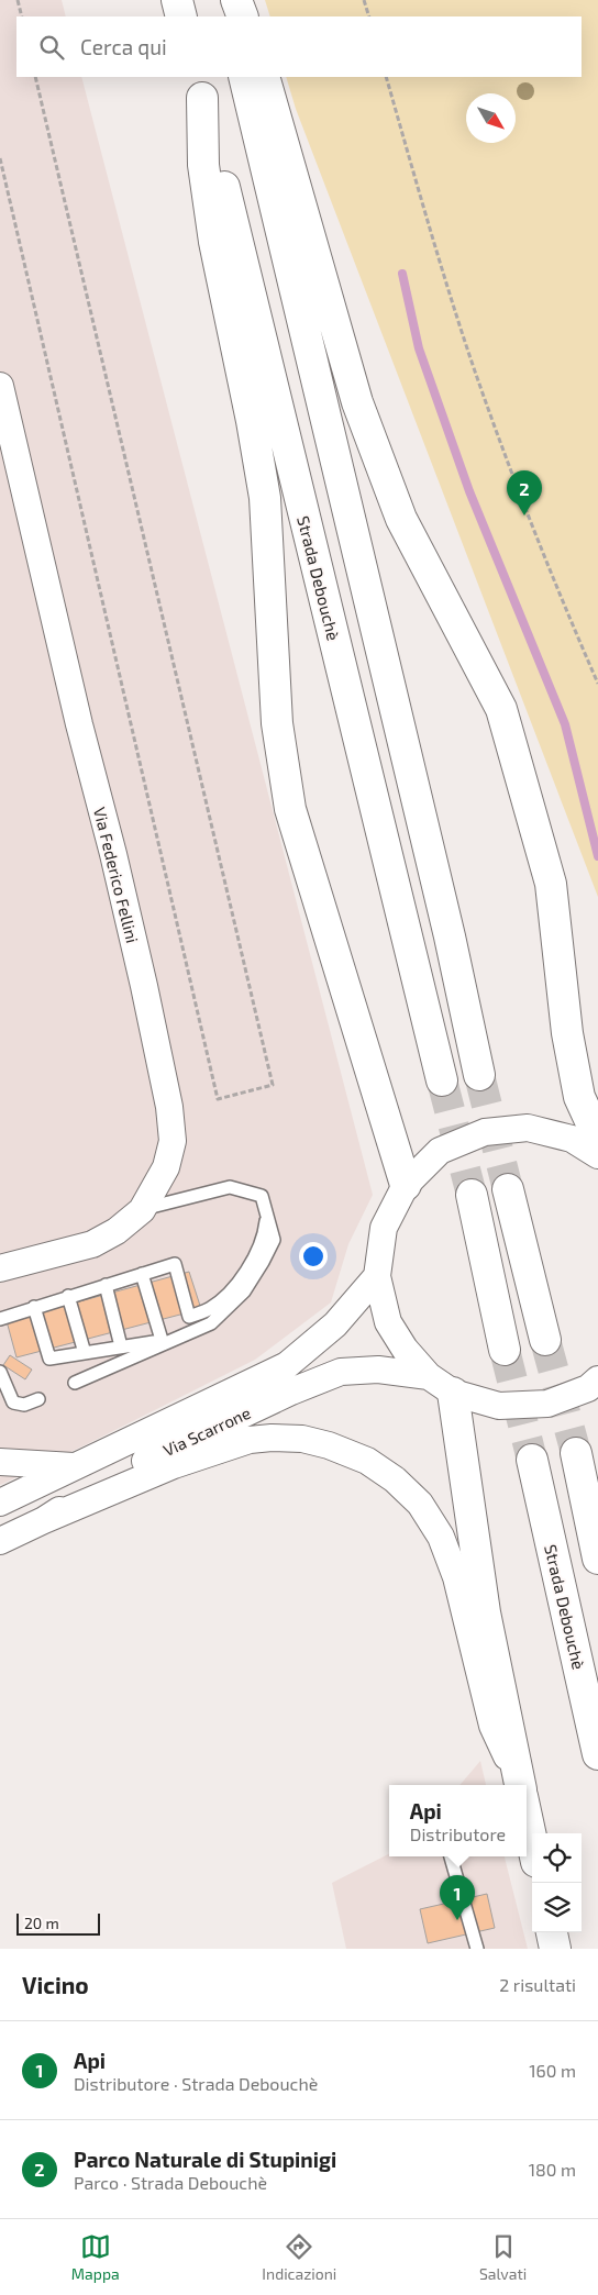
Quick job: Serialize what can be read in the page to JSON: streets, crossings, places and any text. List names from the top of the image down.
{
  "streets": {
    "main road": ["Strada Debouchè"],
    "street": ["Via Federico Fellini", "Via Scarrone"]
  },
  "scale_bar": "20 m",
  "north": "bottom right",
  "page": {
    "search": "Cerca qui",
    "pins": ["2", "1"],
    "popup": ["Api", "Distributore"],
    "scale": "20 m",
    "heading": ["Vicino", "2 risultati"],
    "list": [
      {
        "mark": "1",
        "name": "Api",
        "note": "Distributore · Strada Debouchè",
        "value": "160 m"
      },
      {
        "mark": "2",
        "name": "Parco Naturale di Stupinigi",
        "note": "Parco · Strada Debouchè",
        "value": "180 m"
      }
    ],
    "nav": ["Mappa", "Indicazioni", "Salvati"]
  }
}
